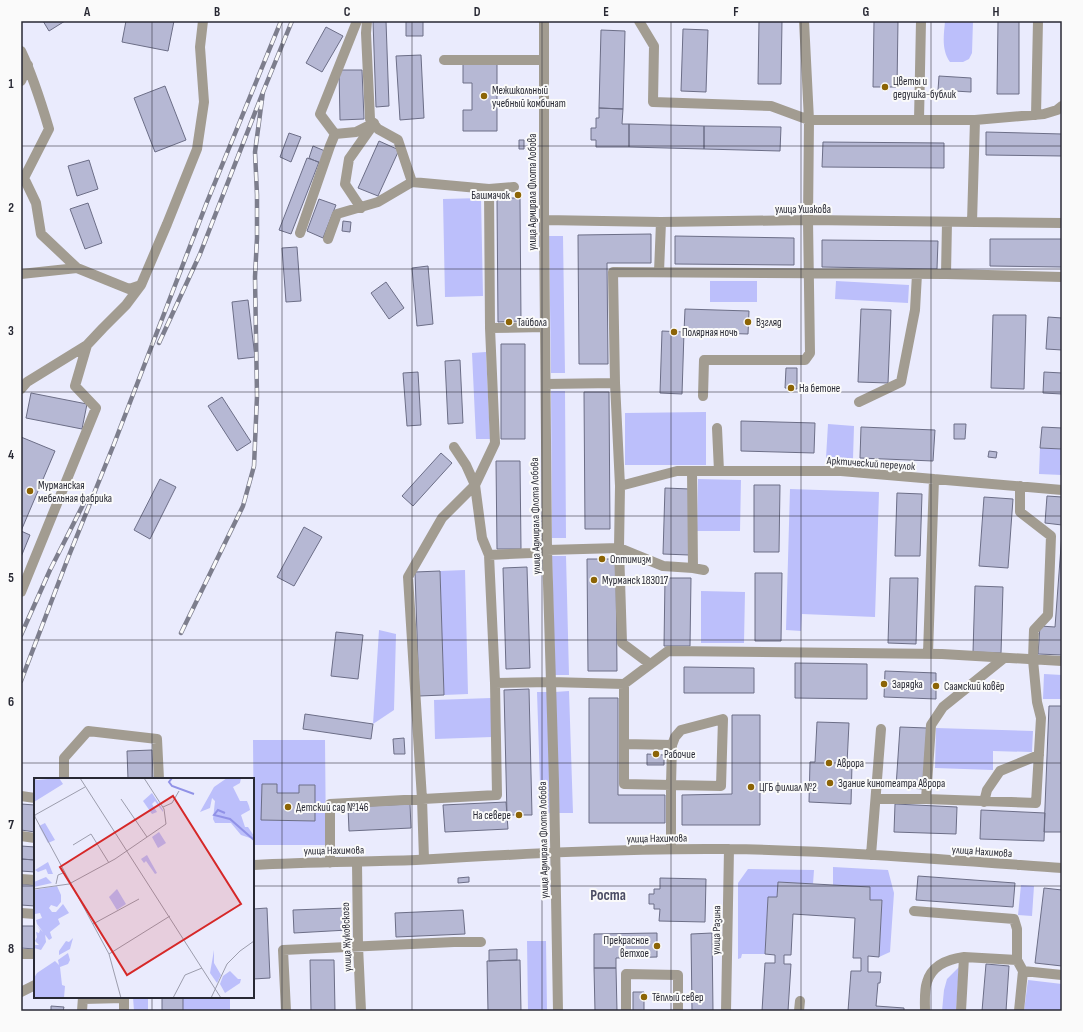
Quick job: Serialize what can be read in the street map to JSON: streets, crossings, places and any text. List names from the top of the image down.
{
  "streets": {
    "street": [
      "улица Адмирала Флота Лобова",
      "улица Ушакова",
      "Арктический переулок",
      "улица Нахимова",
      "улица Разина",
      "улица Жуковского"
    ]
  },
  "crossings": [
    ["улица Адмирала Флота Лобова", "улица Ушакова"],
    ["улица Адмирала Флота Лобова", "улица Нахимова"],
    ["улица Нахимова", "улица Разина"],
    ["улица Нахимова", "улица Жуковского"]
  ],
  "districts": ["Роста"],
  "places": [
    "Цветы и дедушка-бублик",
    "Межшкольный учебный комбинат",
    "Башмачок",
    "Тайбола",
    "Взгляд",
    "Полярная ночь",
    "На бетоне",
    "Мурманская мебельная фабрика",
    "Оптимизм",
    "Мурманск 183017",
    "Зарядка",
    "Саамский ковёр",
    "Рабочие",
    "Аврора",
    "Здание кинотеатра Аврора",
    "ЦГБ филиал №2",
    "Детский сад №146",
    "На севере",
    "Прекрасное ветхое",
    "Тёплый север"
  ],
  "grid": {
    "columns": [
      "A",
      "B",
      "C",
      "D",
      "E",
      "F",
      "G",
      "H"
    ],
    "rows": [
      "1",
      "2",
      "3",
      "4",
      "5",
      "6",
      "7",
      "8"
    ]
  }
}
